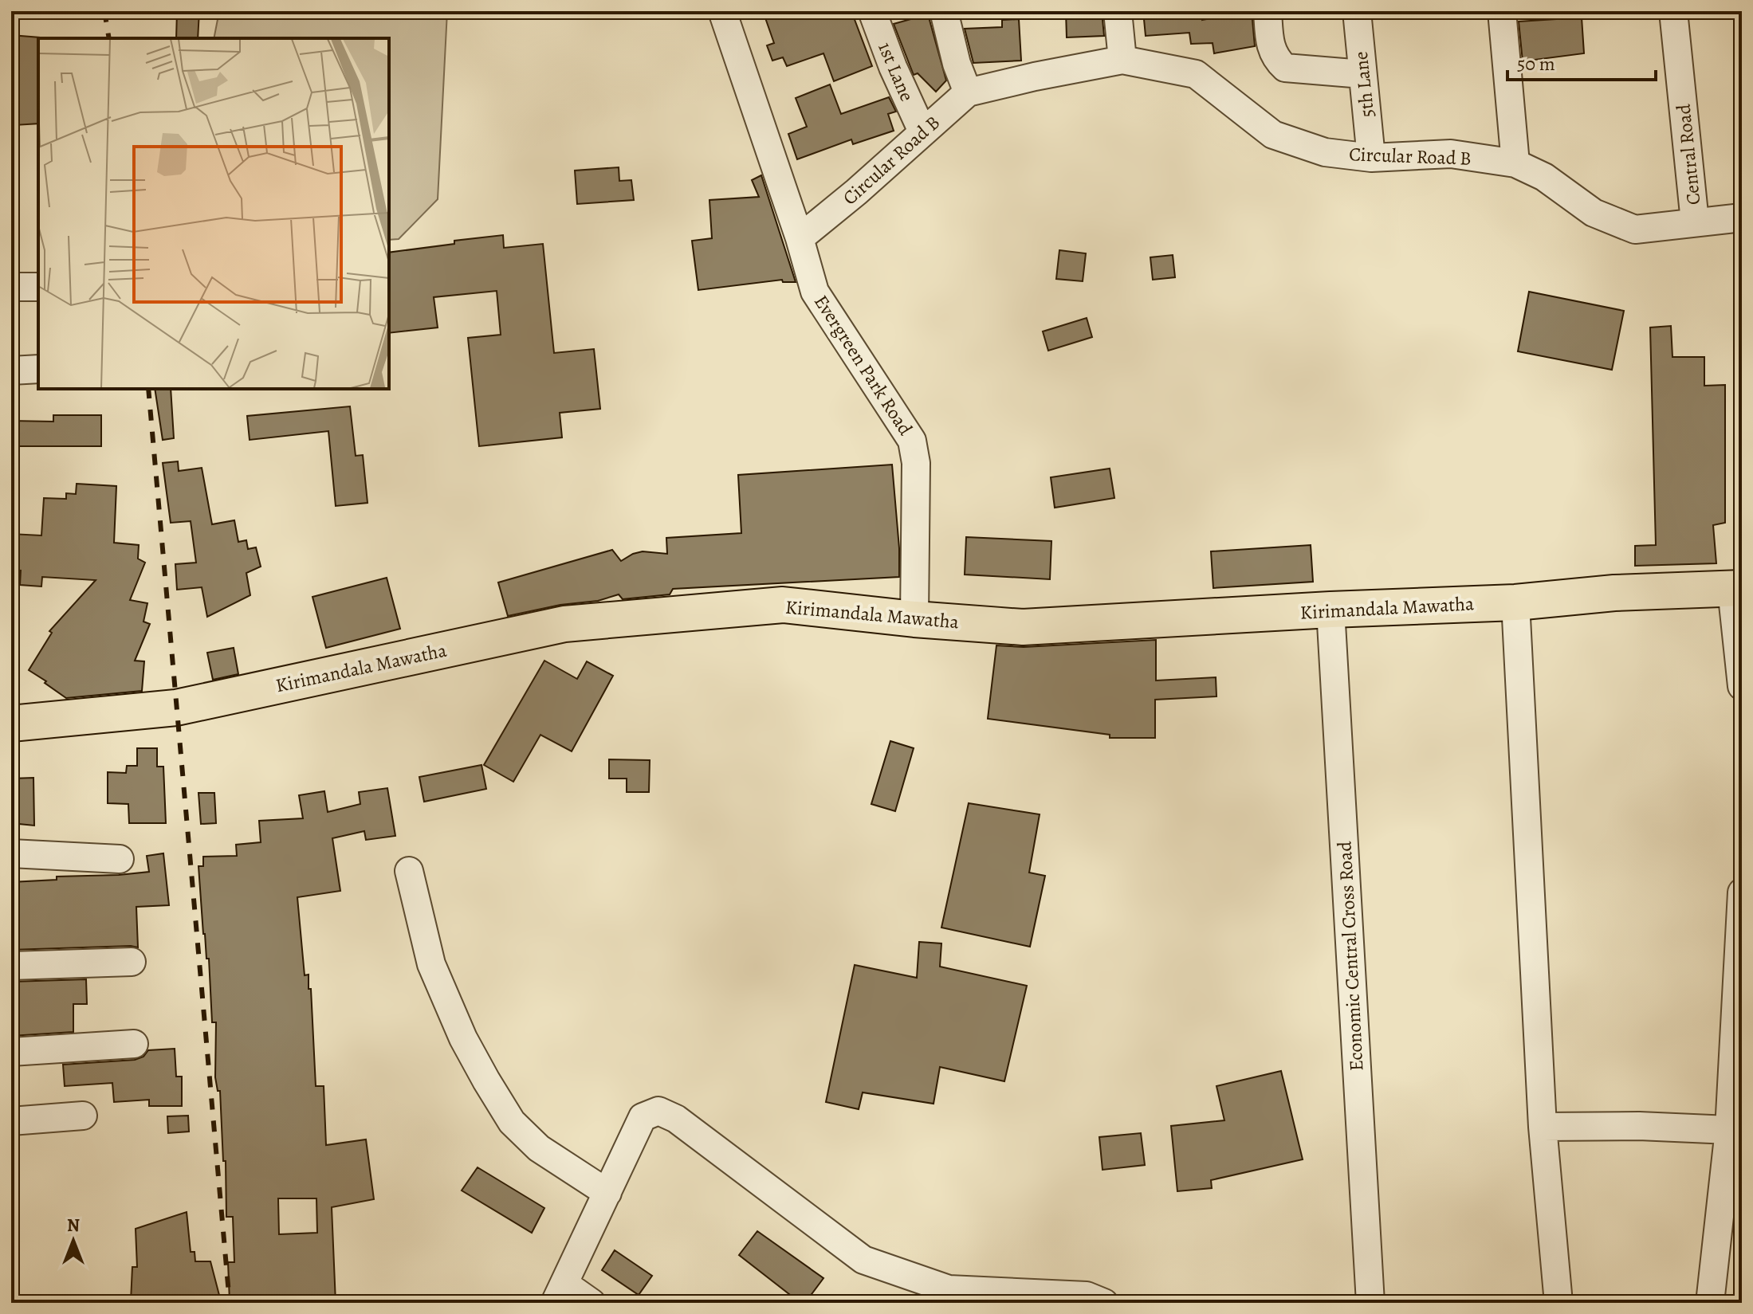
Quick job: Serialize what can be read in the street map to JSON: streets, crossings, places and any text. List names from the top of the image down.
{
  "streets": {
    "main road": ["Kirimandala Mawatha"],
    "street": [
      "1st Lane",
      "5th Lane",
      "Central Road",
      "Circular Road B",
      "Evergreen Park Road",
      "Economic Central Cross Road"
    ]
  },
  "crossings": [
    ["1st Lane", "Circular Road B"],
    ["5th Lane", "Circular Road B"],
    ["Central Road", "Circular Road B"],
    ["Circular Road B", "Evergreen Park Road"],
    ["Evergreen Park Road", "Kirimandala Mawatha"],
    ["Kirimandala Mawatha", "Economic Central Cross Road"]
  ],
  "scale_bar": "50 m",
  "north": "top"
}
